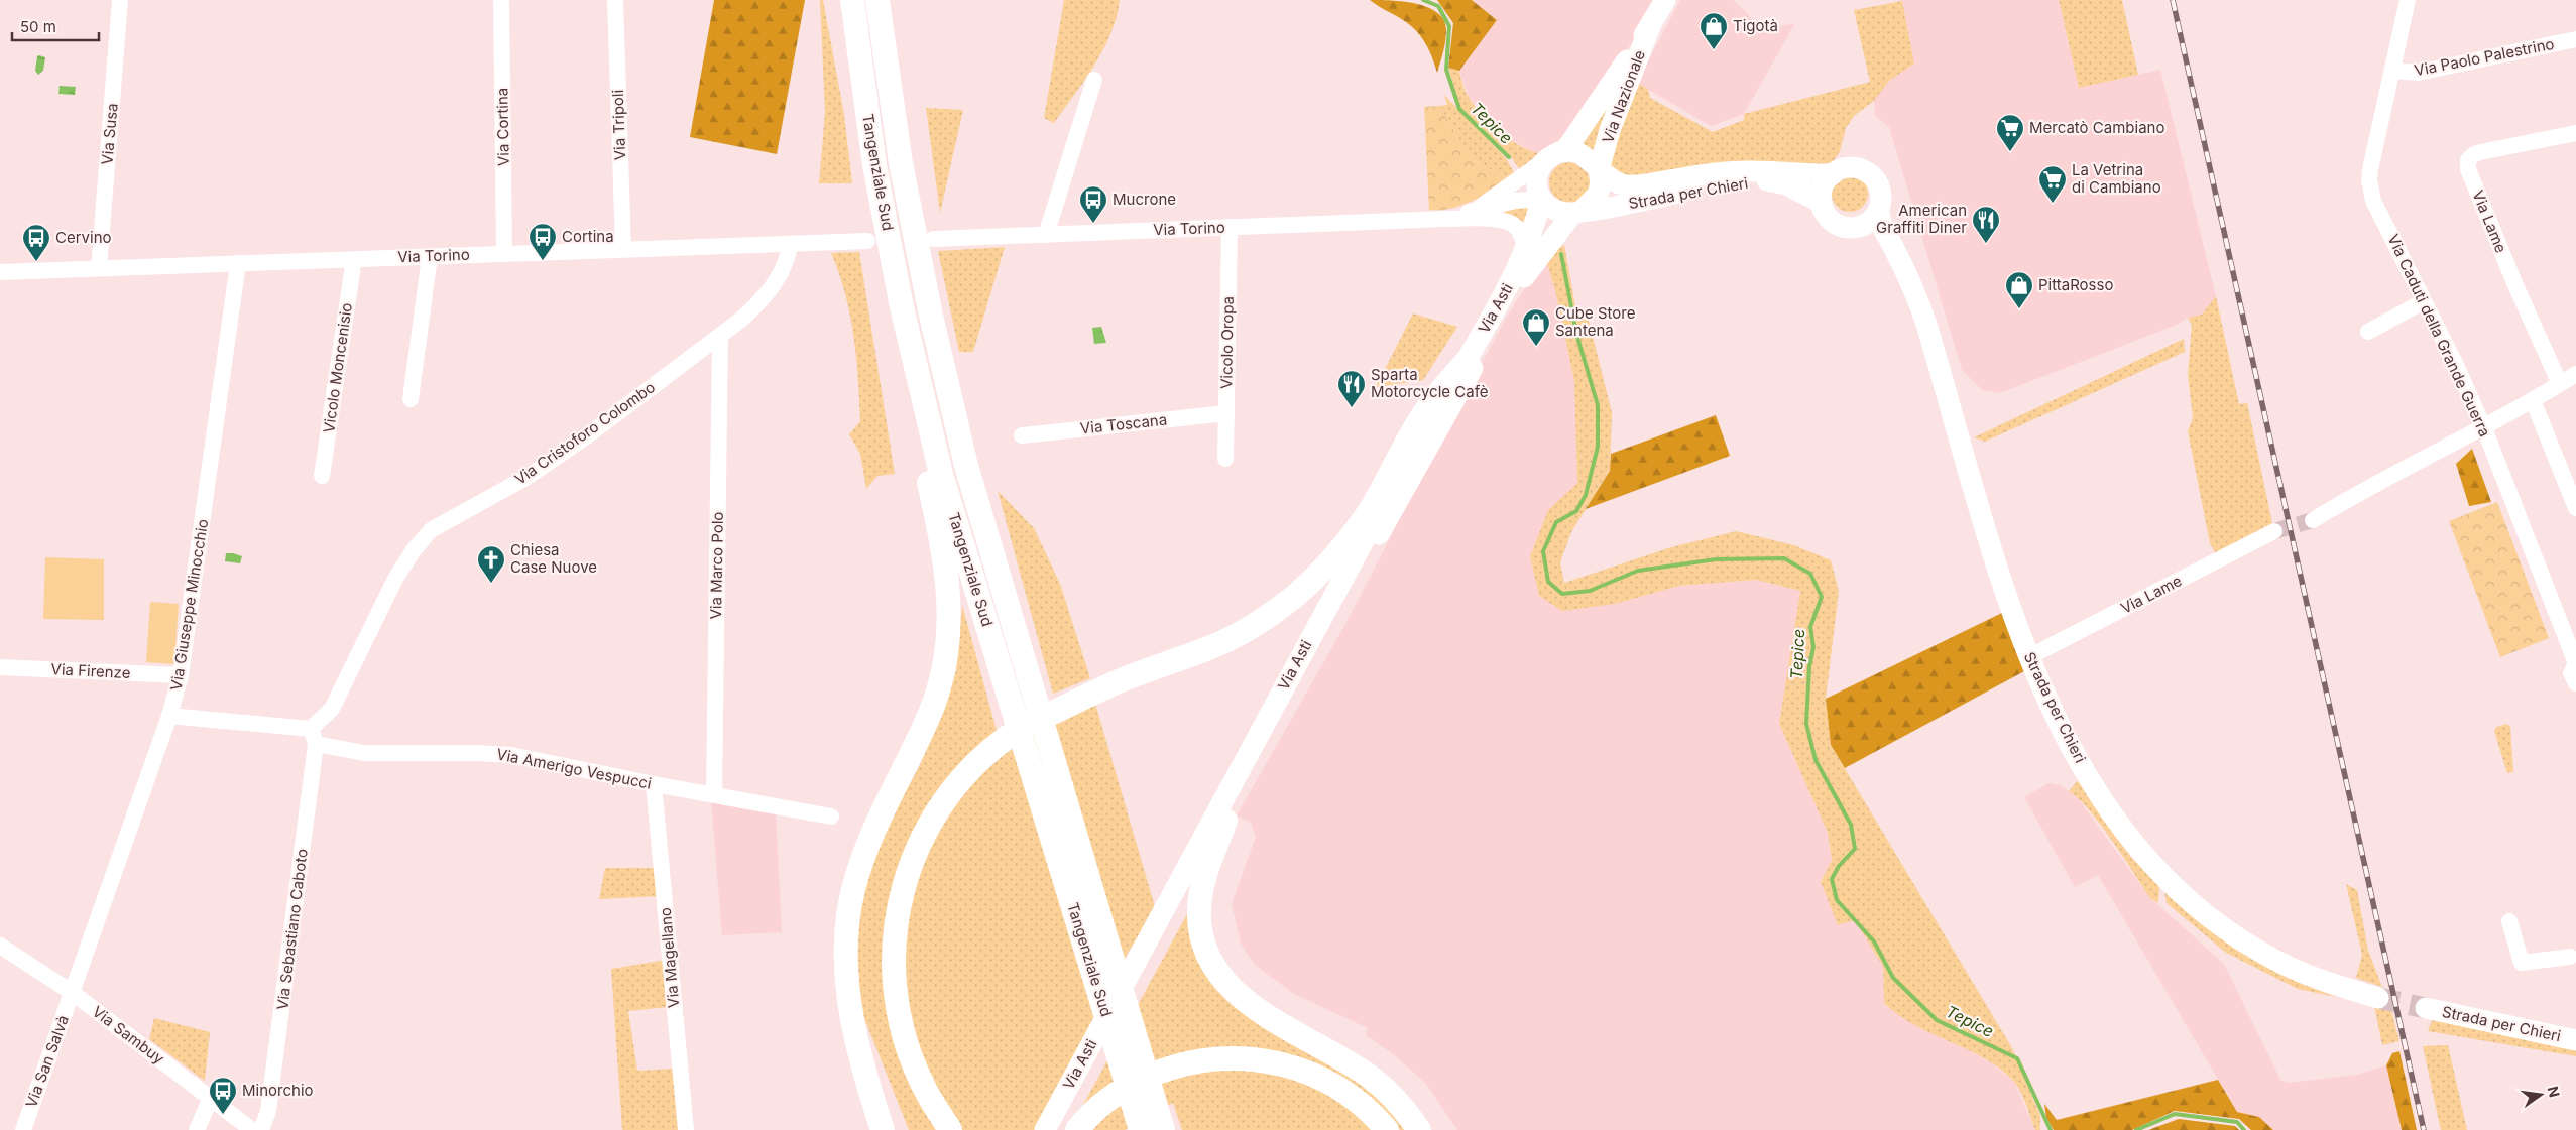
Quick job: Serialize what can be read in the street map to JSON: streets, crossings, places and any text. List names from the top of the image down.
{
  "streets": {
    "highway": ["Tangenziale Sud"],
    "main road": ["Via Nazionale", "Strada per Chieri", "Via Asti"],
    "street": [
      "Via Paolo Palestrino",
      "Via Tripoli",
      "Via Cortina",
      "Via Susa",
      "Via Lame",
      "Via Torino",
      "Via Caduti della Grande Guerra",
      "Vicolo Oropa",
      "Vicolo Moncenisio",
      "Via Toscana",
      "Via Cristoforo Colombo",
      "Via Marco Polo",
      "Via Giuseppe Minocchio",
      "Via Firenze",
      "Via Amerigo Vespucci",
      "Via Sebastiano Caboto",
      "Via Magellano",
      "Via Sambuy",
      "Via San Salvà"
    ]
  },
  "crossings": [
    ["Via Paolo Palestrino", "Via Caduti della Grande Guerra"],
    ["Via Nazionale", "Strada per Chieri"],
    ["Via Nazionale", "Via Torino"],
    ["Via Nazionale", "Via Asti"],
    ["Via Tripoli", "Via Torino"],
    ["Via Cortina", "Via Torino"],
    ["Via Susa", "Via Torino"],
    ["Strada per Chieri", "Via Lame"],
    ["Strada per Chieri", "Via Torino"],
    ["Strada per Chieri", "Via Asti"],
    ["Via Torino", "Via Asti"],
    ["Via Torino", "Vicolo Oropa"],
    ["Via Torino", "Vicolo Moncenisio"],
    ["Via Torino", "Via Cristoforo Colombo"],
    ["Via Torino", "Via Giuseppe Minocchio"],
    ["Vicolo Oropa", "Via Toscana"],
    ["Via Cristoforo Colombo", "Via Marco Polo"],
    ["Via Cristoforo Colombo", "Via Amerigo Vespucci"],
    ["Via Cristoforo Colombo", "Via Sebastiano Caboto"],
    ["Via Marco Polo", "Via Amerigo Vespucci"],
    ["Via Giuseppe Minocchio", "Via Firenze"],
    ["Via Giuseppe Minocchio", "Via Sambuy"],
    ["Via Giuseppe Minocchio", "Via San Salvà"],
    ["Via Amerigo Vespucci", "Via Sebastiano Caboto"],
    ["Via Amerigo Vespucci", "Via Magellano"],
    ["Via Sambuy", "Via San Salvà"]
  ],
  "water": ["Tepice"],
  "places": {
    "shop": ["Tigotà", "PittaRosso", "Cube Store Santena"],
    "supermarket": ["Mercatò Cambiano", "La Vetrina di Cambiano"],
    "bus stop": [
      "Mucrone",
      "Cortina",
      "Cervino",
      "Minorchio"
    ],
    "restaurant": ["American Graffiti Diner", "Sparta Motorcycle Cafè"],
    "church": ["Chiesa Case Nuove"]
  },
  "scale_bar": "50 m",
  "north": "right"
}
